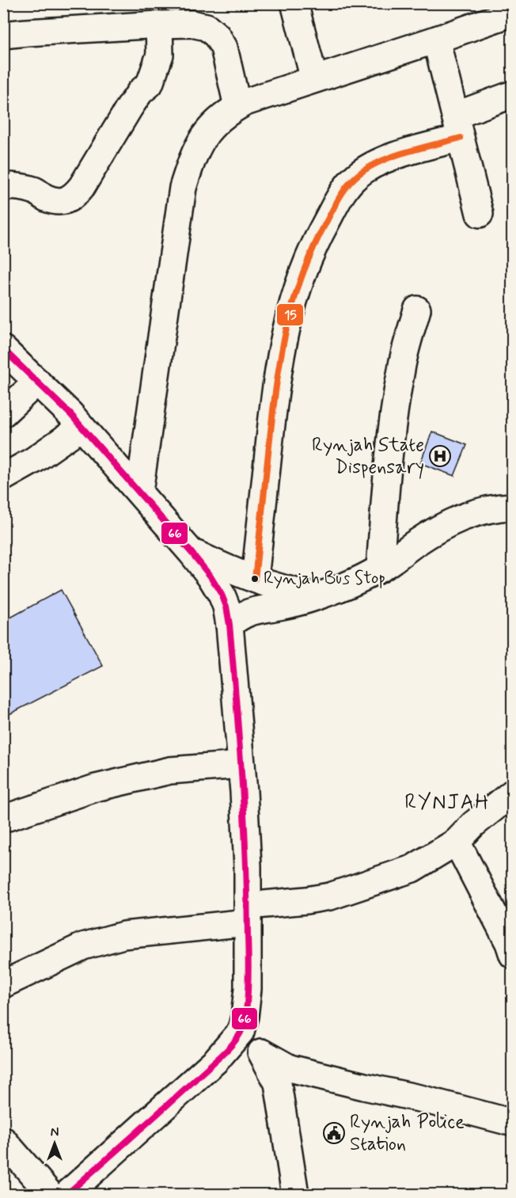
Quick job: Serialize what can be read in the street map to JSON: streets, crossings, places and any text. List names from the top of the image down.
{
  "districts": ["RYNJAH"],
  "places": {
    "hospital": ["Rynjah State Dispensary"],
    "other": ["Rynjah Bus Stop"],
    "public building": ["Rynjah Police Station"]
  },
  "lines": ["transit line 15", "transit line 66"],
  "north": "top"
}
